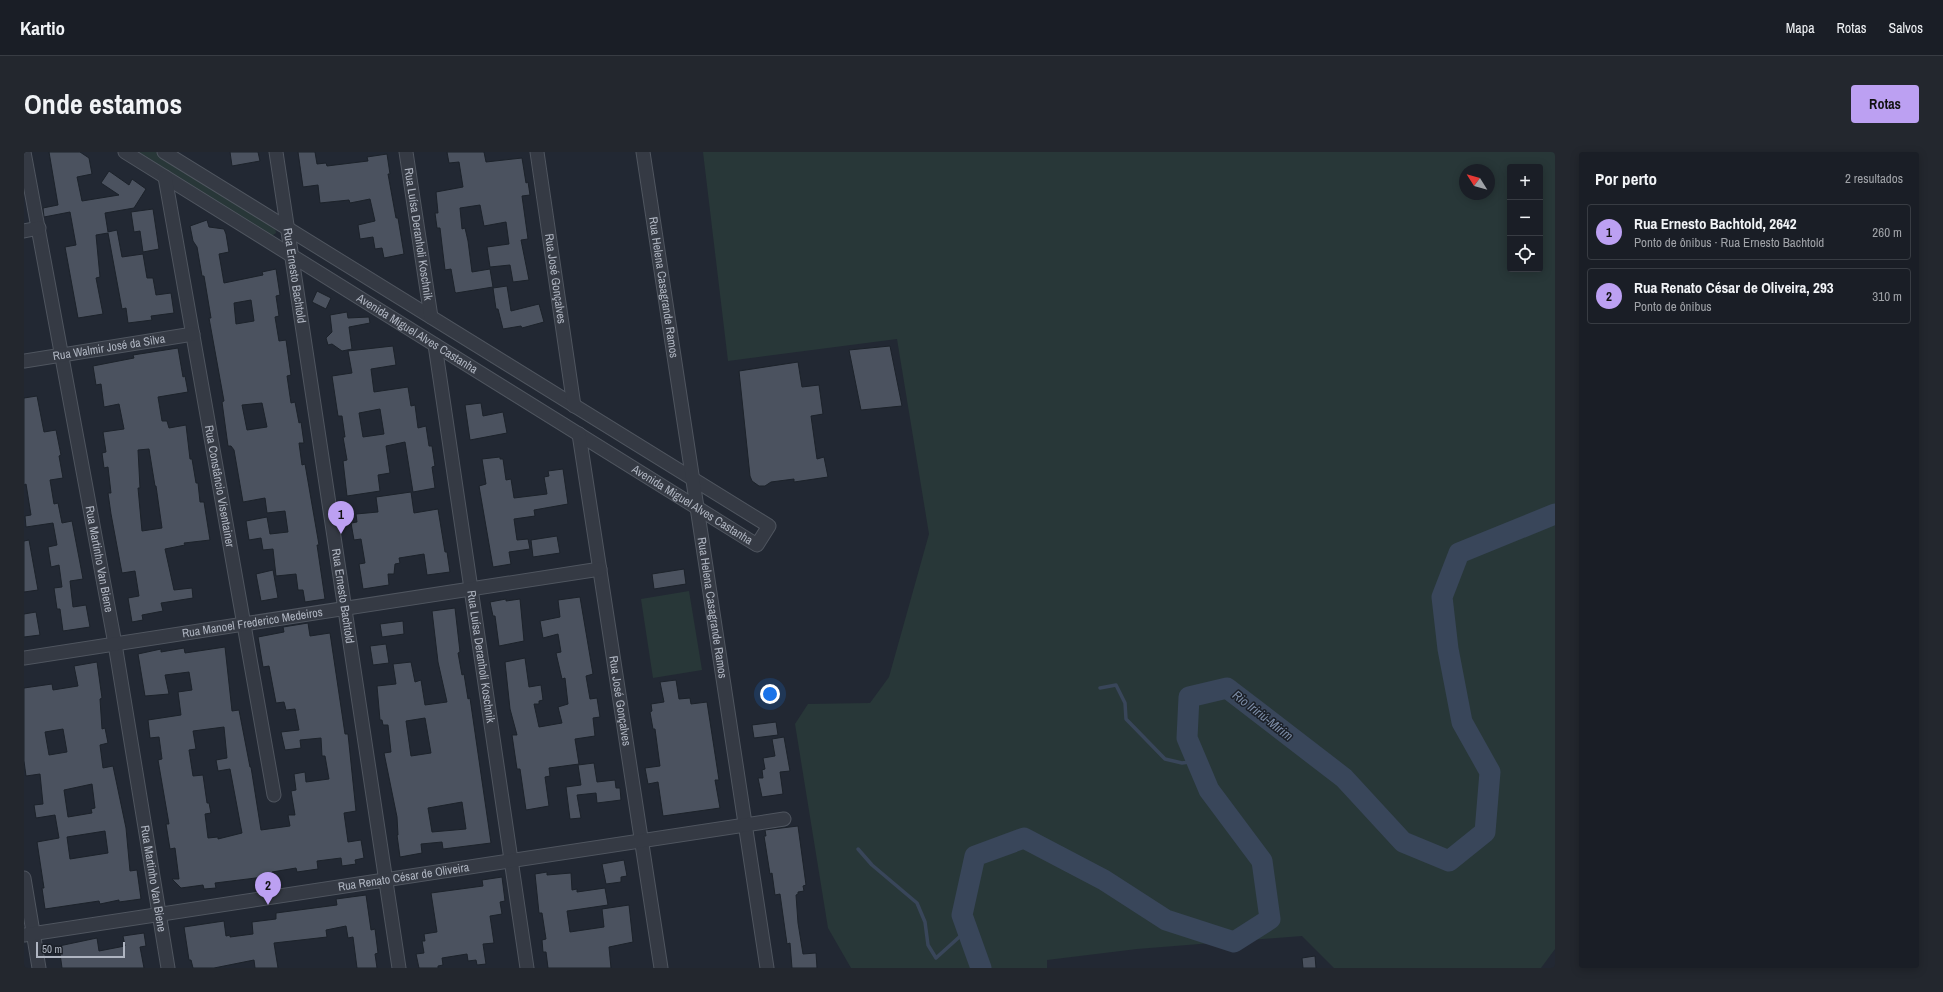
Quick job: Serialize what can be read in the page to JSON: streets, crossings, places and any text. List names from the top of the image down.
{
  "streets": {
    "street": [
      "Rua Luísa Deranholi Koschnik",
      "Rua Ernesto Bachtold",
      "Rua José Gonçalves",
      "Rua Helena Casagrande Ramos",
      "Avenida Miguel Alves Castanha",
      "Rua Walmir José da Silva",
      "Rua Constâncio Visentainer",
      "Rua Martinho Van Biene",
      "Rua Manoel Frederico Medeiros",
      "Rua Renato César de Oliveira"
    ]
  },
  "crossings": [
    ["Rua Luísa Deranholi Koschnik", "Avenida Miguel Alves Castanha"],
    ["Rua Luísa Deranholi Koschnik", "Rua Manoel Frederico Medeiros"],
    ["Rua Luísa Deranholi Koschnik", "Rua Renato César de Oliveira"],
    ["Rua Ernesto Bachtold", "Avenida Miguel Alves Castanha"],
    ["Rua Ernesto Bachtold", "Rua Manoel Frederico Medeiros"],
    ["Rua Ernesto Bachtold", "Rua Renato César de Oliveira"],
    ["Rua José Gonçalves", "Avenida Miguel Alves Castanha"],
    ["Rua José Gonçalves", "Rua Manoel Frederico Medeiros"],
    ["Rua José Gonçalves", "Rua Renato César de Oliveira"],
    ["Rua Helena Casagrande Ramos", "Avenida Miguel Alves Castanha"],
    ["Rua Helena Casagrande Ramos", "Rua Renato César de Oliveira"],
    ["Avenida Miguel Alves Castanha", "Rua Constâncio Visentainer"],
    ["Rua Walmir José da Silva", "Rua Constâncio Visentainer"],
    ["Rua Walmir José da Silva", "Rua Martinho Van Biene"],
    ["Rua Constâncio Visentainer", "Rua Manoel Frederico Medeiros"],
    ["Rua Martinho Van Biene", "Rua Manoel Frederico Medeiros"],
    ["Rua Martinho Van Biene", "Rua Renato César de Oliveira"]
  ],
  "water": ["Rio Iririú-Mirim"],
  "scale_bar": "50 m",
  "north": "top left",
  "page": {
    "header": "Kartio",
    "nav": ["Mapa", "Rotas", "Salvos"],
    "title": "Onde estamos",
    "buttons": "Rotas",
    "heading": ["Por perto", "2 resultados"],
    "map_buttons": ["+", "−"],
    "list": [
      {
        "mark": "1",
        "name": "Rua Ernesto Bachtold, 2642",
        "note": "Ponto de ônibus · Rua Ernesto Bachtold",
        "value": "260 m"
      },
      {
        "mark": "2",
        "name": "Rua Renato César de Oliveira, 293",
        "note": "Ponto de ônibus",
        "value": "310 m"
      }
    ],
    "pins": ["1", "2"],
    "scale": "50 m"
  }
}
